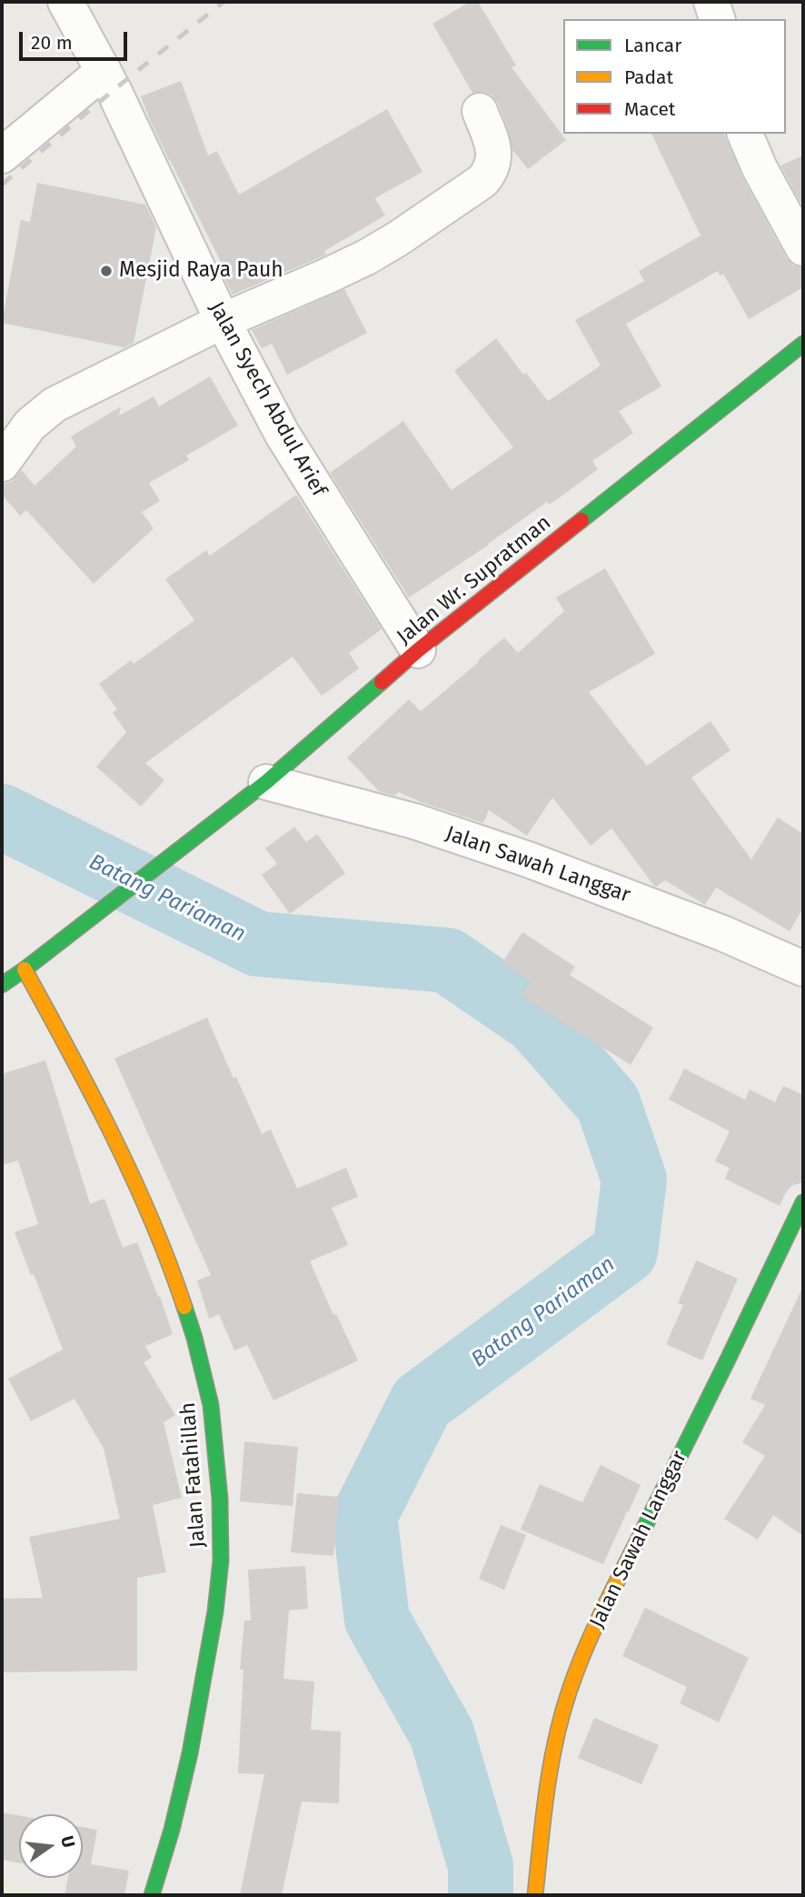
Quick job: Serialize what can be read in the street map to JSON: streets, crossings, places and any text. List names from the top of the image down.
{
  "streets": {
    "street": [
      "Jalan Syech Abdul Arief",
      "Jalan Wr. Supratman",
      "Jalan Sawah Langgar",
      "Jalan Fatahillah"
    ]
  },
  "crossings": [
    ["Jalan Syech Abdul Arief", "Jalan Wr. Supratman"],
    ["Jalan Wr. Supratman", "Jalan Sawah Langgar"],
    ["Jalan Wr. Supratman", "Jalan Fatahillah"]
  ],
  "water": ["Batang Pariaman"],
  "places": ["Mesjid Raya Pauh"],
  "legend": ["Lancar", "Padat", "Macet"],
  "scale_bar": "20 m",
  "north": "right"
}
